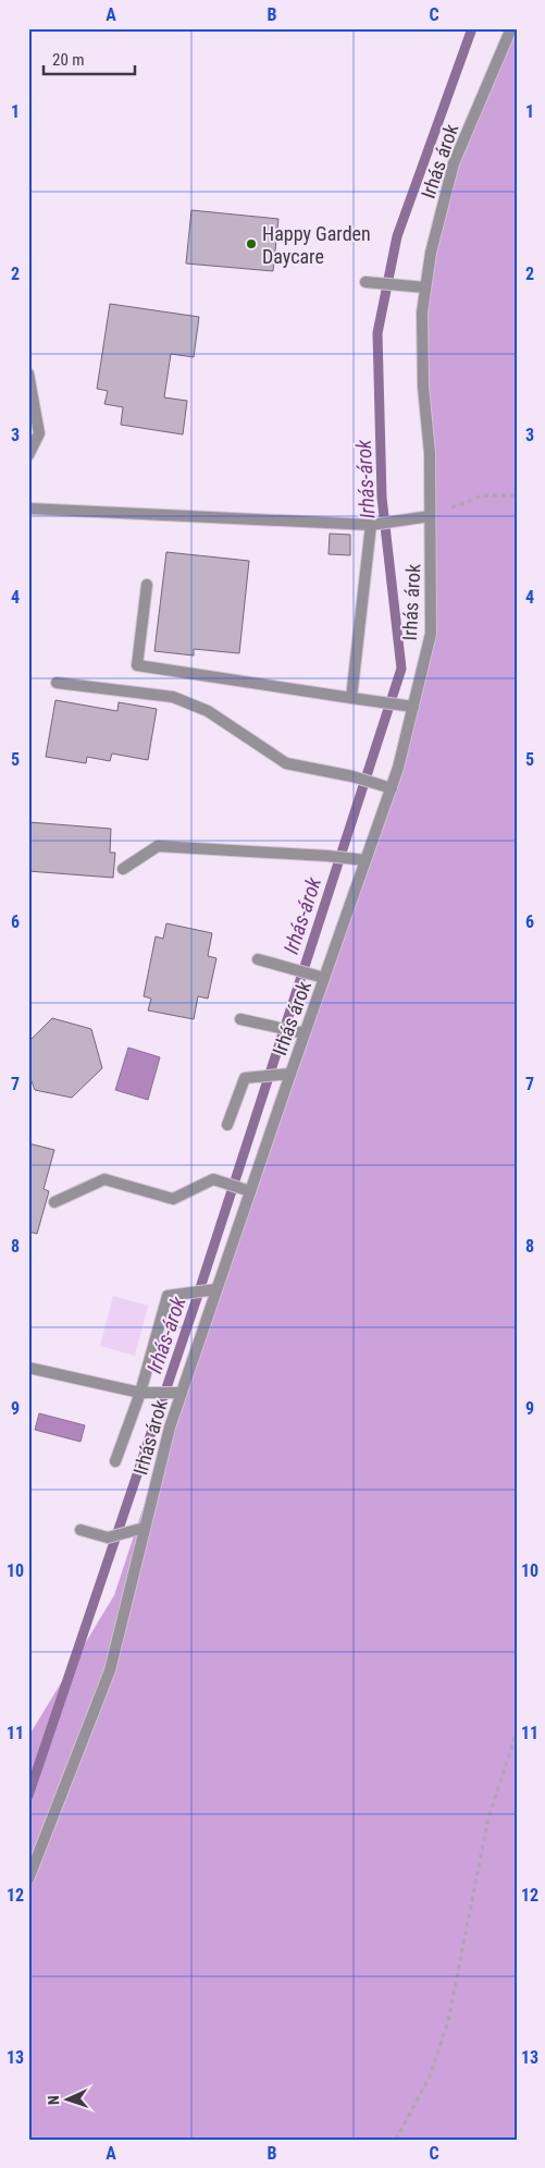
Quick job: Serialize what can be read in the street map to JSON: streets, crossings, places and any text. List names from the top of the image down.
{
  "streets": {
    "street": ["Irhás árok"]
  },
  "water": ["Irhás-árok"],
  "places": ["Happy Garden Daycare"],
  "scale_bar": "20 m",
  "north": "left",
  "grid": {
    "columns": ["A", "B", "C"],
    "rows": [
      "1",
      "2",
      "3",
      "4",
      "5",
      "6",
      "7",
      "8",
      "9",
      "10",
      "11",
      "12",
      "13"
    ]
  }
}
